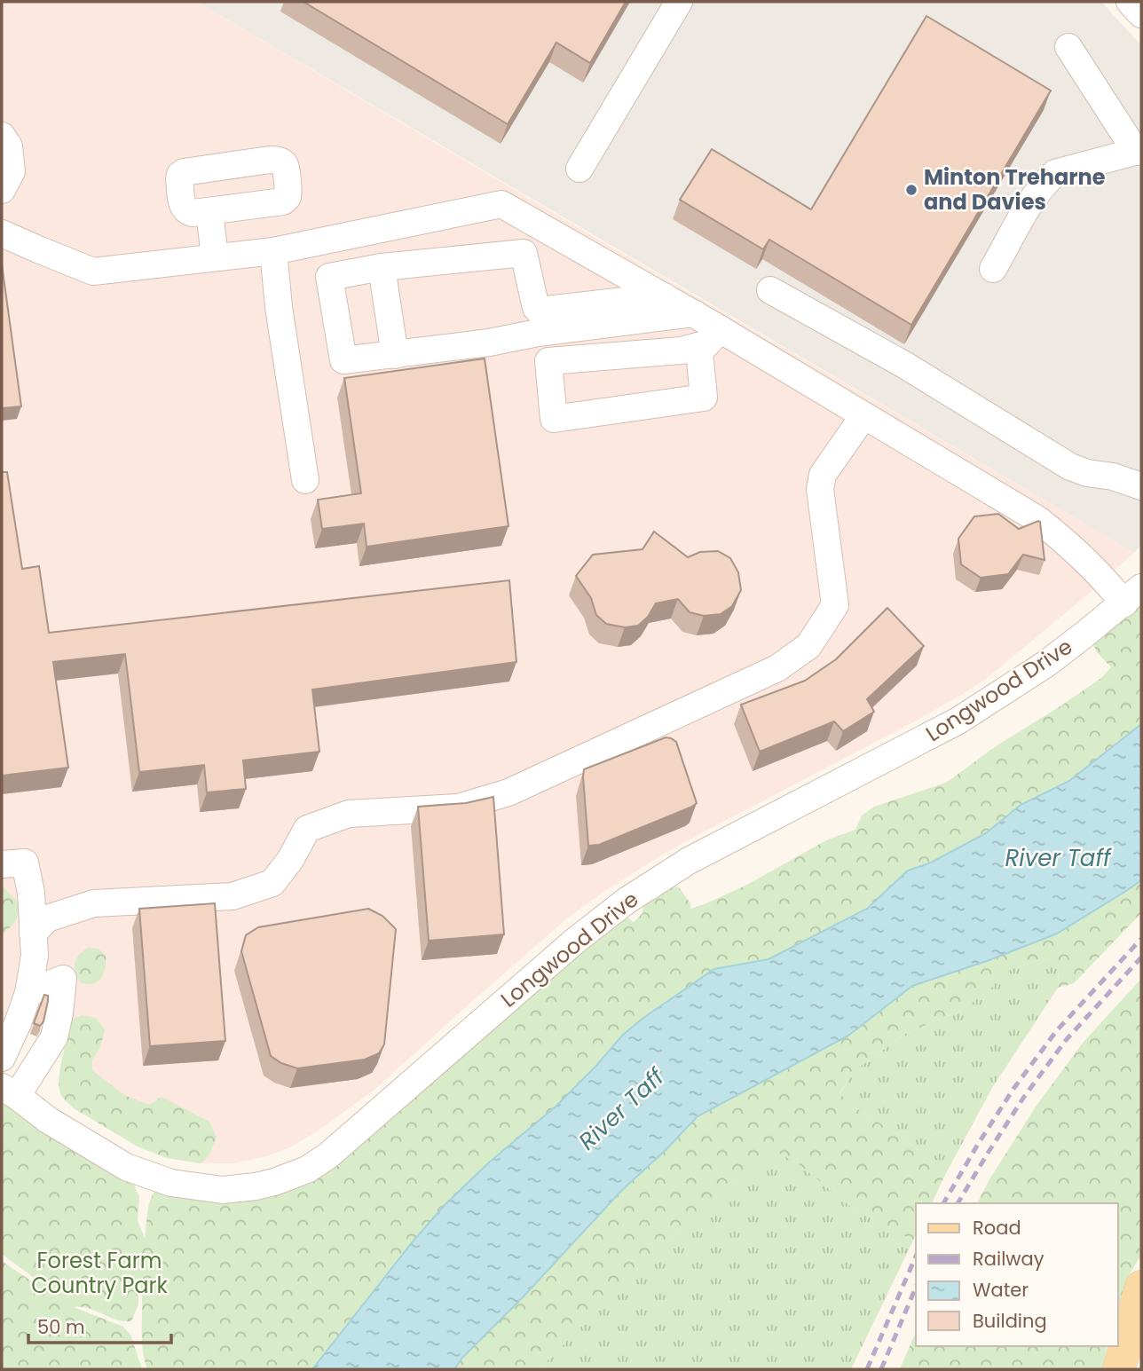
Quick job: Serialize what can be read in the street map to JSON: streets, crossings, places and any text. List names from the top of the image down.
{
  "streets": {
    "street": ["Longwood Drive"]
  },
  "water": ["River Taff"],
  "parks": ["Forest Farm Country Park"],
  "places": ["Minton Treharne and Davies"],
  "legend": [
    "Road",
    "Railway",
    "Water",
    "Building"
  ],
  "scale_bar": "50 m"
}
